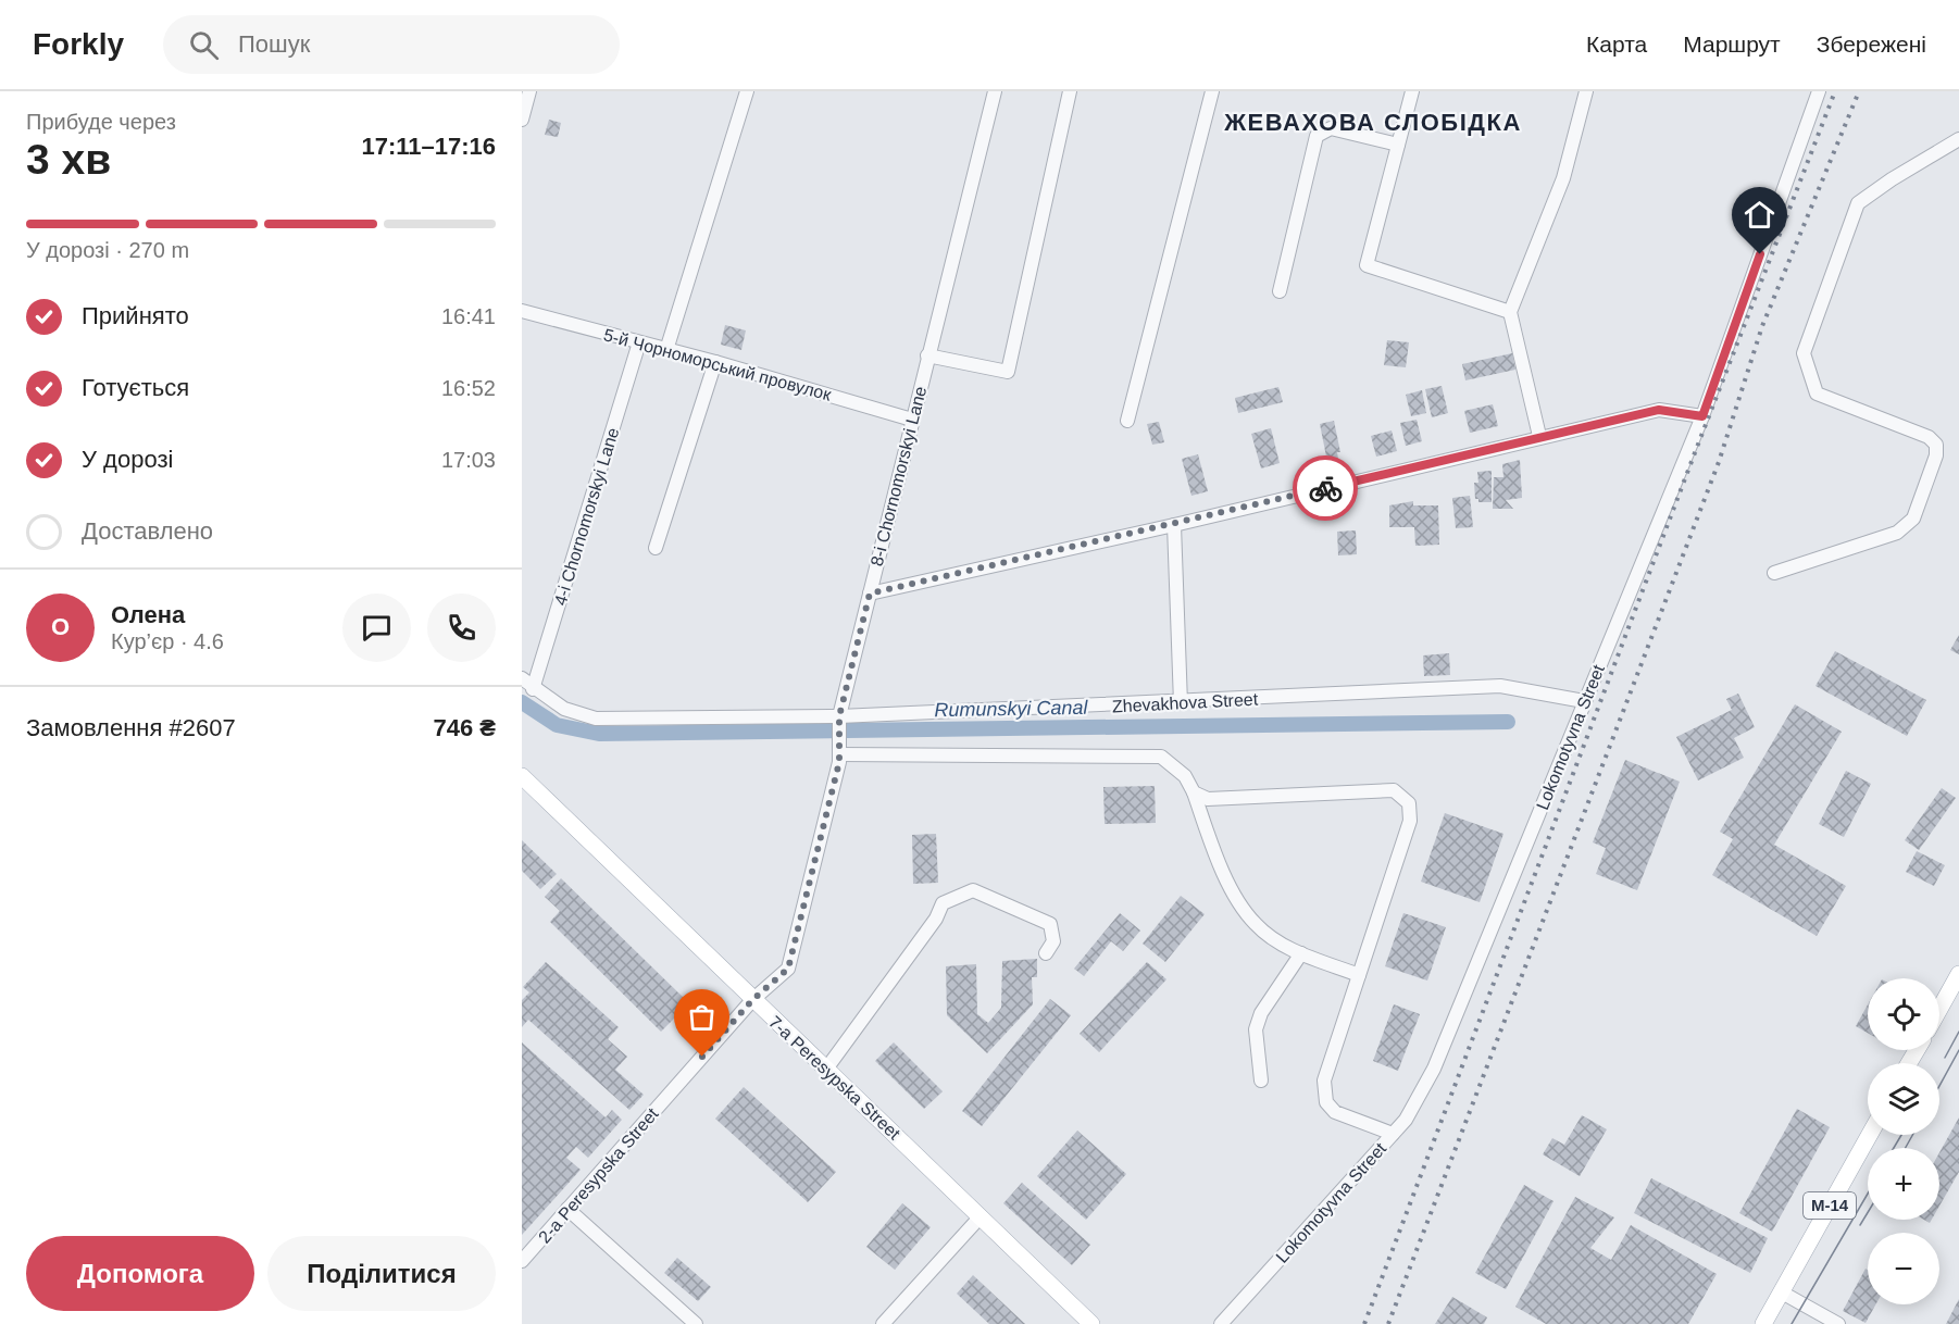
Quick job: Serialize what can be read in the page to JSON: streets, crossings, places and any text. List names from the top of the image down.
{
  "streets": {
    "main road": ["7-a Peresypska Street", "М-14"],
    "street": [
      "5-й Чорноморський провулок",
      "8-i Chornomorskyi Lane",
      "4-i Chornomorskyi Lane",
      "Zhevakhova Street",
      "Lokomotyvna Street",
      "2-a Peresypska Street"
    ]
  },
  "crossings": [
    ["5-й Чорноморський провулок", "8-i Chornomorskyi Lane"],
    ["5-й Чорноморський провулок", "4-i Chornomorskyi Lane"],
    ["8-i Chornomorskyi Lane", "Zhevakhova Street"],
    ["8-i Chornomorskyi Lane", "7-a Peresypska Street"],
    ["8-i Chornomorskyi Lane", "2-a Peresypska Street"],
    ["4-i Chornomorskyi Lane", "Zhevakhova Street"],
    ["Zhevakhova Street", "Lokomotyvna Street"],
    ["7-a Peresypska Street", "2-a Peresypska Street"]
  ],
  "districts": ["ЖЕВАХОВА СЛОБІДКА"],
  "water": ["Rumunskyi Canal"],
  "page": {
    "header": "Forkly",
    "search": "Пошук",
    "nav": ["Карта", "Маршрут", "Збережені"],
    "heading": ["3 хв", "Прибуде через", "17:11–17:16"],
    "panel": [
      "Олена",
      "Кур’єр · 4.6",
      "Замовлення #2607",
      "746 ₴"
    ],
    "bar": "У дорозі · 270 m",
    "list": [
      ["Прийнято", "16:41"],
      ["Готується", "16:52"],
      ["У дорозі", "17:03"],
      "Доставлено"
    ],
    "round": "О",
    "map_buttons": ["+", "−"],
    "buttons": ["Допомога", "Поділитися"]
  }
}
